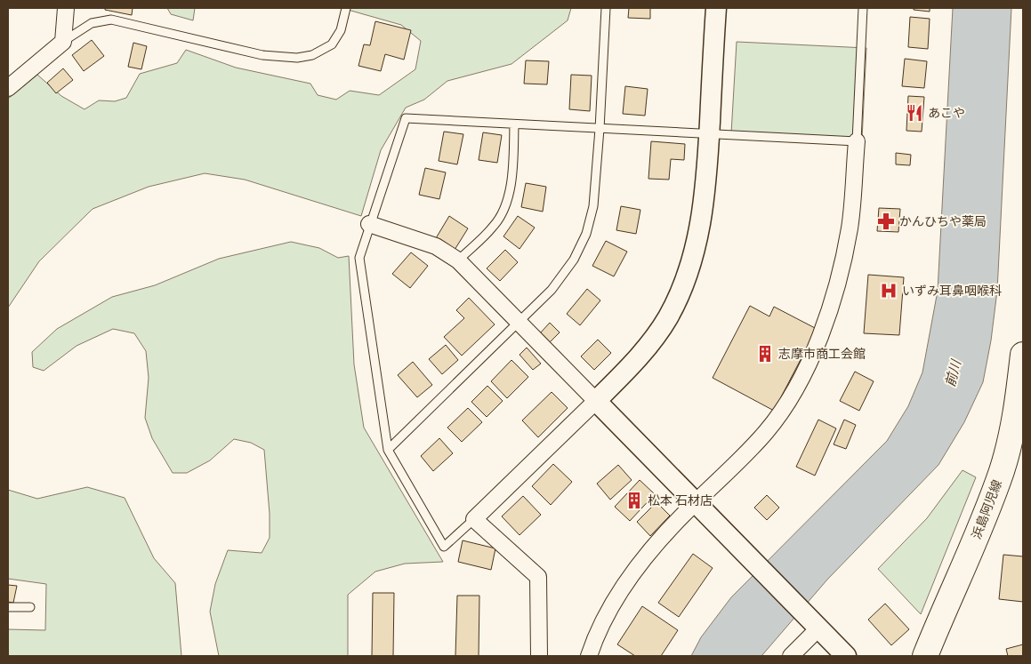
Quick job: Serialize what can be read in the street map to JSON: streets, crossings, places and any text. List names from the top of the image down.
{
  "streets": {
    "main road": ["浜島阿児線"]
  },
  "water": ["前川"],
  "places": {
    "restaurant": ["あこや"],
    "pharmacy": ["かんひちや薬局"],
    "hospital": ["いずみ耳鼻咽喉科"],
    "building": ["志摩市商工会館", "松本 石材店"]
  }
}
